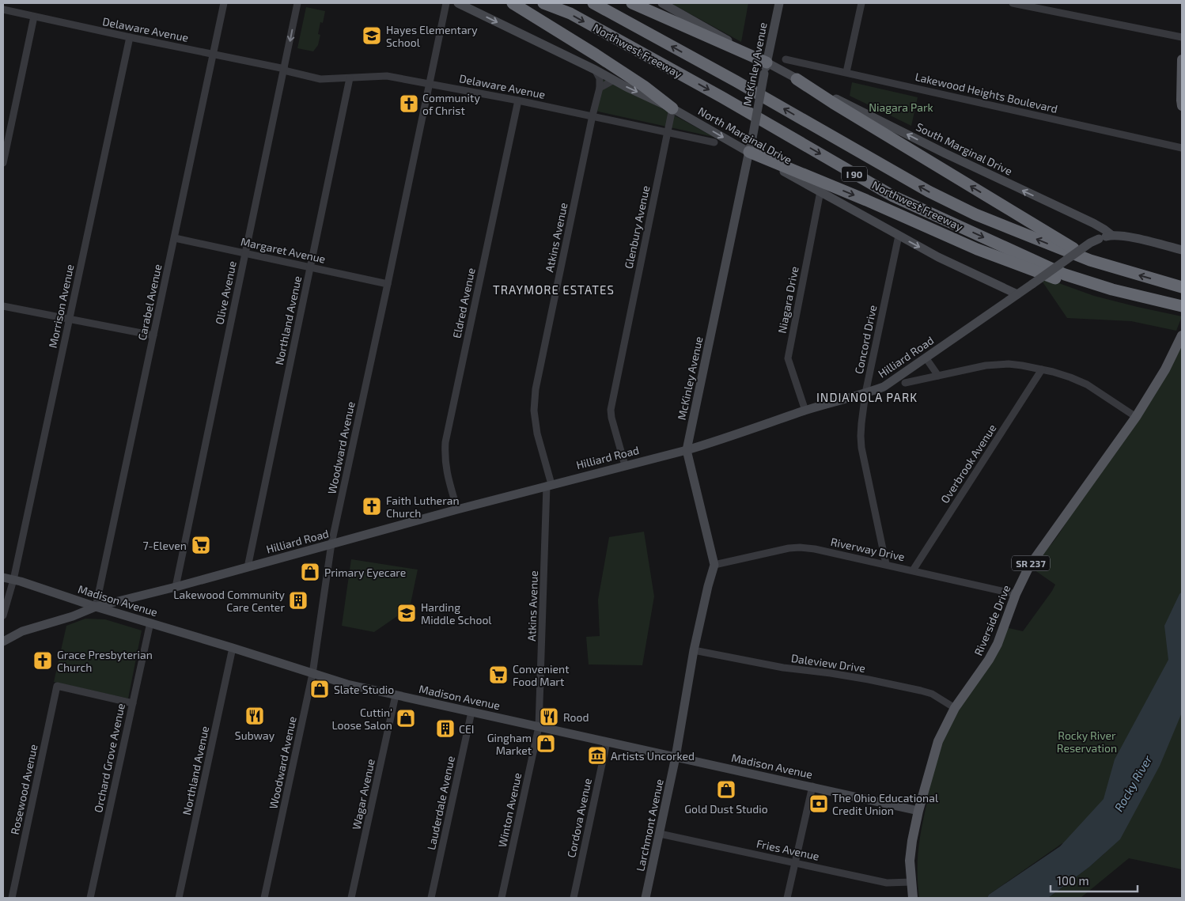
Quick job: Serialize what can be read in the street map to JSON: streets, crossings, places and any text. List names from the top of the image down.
{
  "streets": {
    "highway": ["Northwest Freeway", "I 90"],
    "main road": [
      "McKinley Avenue",
      "North Marginal Drive",
      "South Marginal Drive",
      "Hilliard Road",
      "SR 237",
      "Madison Avenue",
      "Riverside Drive",
      "Larchmont Avenue"
    ],
    "street": [
      "Delaware Avenue",
      "Lakewood Heights Boulevard",
      "Glenbury Avenue",
      "Atkins Avenue",
      "Margaret Avenue",
      "Olive Avenue",
      "Niagara Drive",
      "Carabel Avenue",
      "Eldred Avenue",
      "Morrison Avenue",
      "Northland Avenue",
      "Concord Drive",
      "Woodward Avenue",
      "Overbrook Avenue",
      "Riverway Drive",
      "Daleview Drive",
      "Orchard Grove Avenue",
      "Rosewood Avenue",
      "Wagar Avenue",
      "Lauderdale Avenue",
      "Winton Avenue",
      "Cordova Avenue",
      "Fries Avenue"
    ]
  },
  "crossings": [
    ["Delaware Avenue", "Glenbury Avenue"],
    ["Delaware Avenue", "Atkins Avenue"],
    ["Delaware Avenue", "Olive Avenue"],
    ["Delaware Avenue", "Carabel Avenue"],
    ["Delaware Avenue", "Eldred Avenue"],
    ["Delaware Avenue", "Morrison Avenue"],
    ["Delaware Avenue", "Northland Avenue"],
    ["Delaware Avenue", "Woodward Avenue"],
    ["McKinley Avenue", "North Marginal Drive"],
    ["McKinley Avenue", "South Marginal Drive"],
    ["McKinley Avenue", "Hilliard Road"],
    ["McKinley Avenue", "Riverway Drive"],
    ["North Marginal Drive", "Glenbury Avenue"],
    ["North Marginal Drive", "Atkins Avenue"],
    ["North Marginal Drive", "Niagara Drive"],
    ["North Marginal Drive", "Concord Drive"],
    ["North Marginal Drive", "Hilliard Road"],
    ["South Marginal Drive", "Hilliard Road"],
    ["Glenbury Avenue", "Hilliard Road"],
    ["Atkins Avenue", "Hilliard Road"],
    ["Atkins Avenue", "Madison Avenue"],
    ["Atkins Avenue", "Winton Avenue"],
    ["Margaret Avenue", "Olive Avenue"],
    ["Margaret Avenue", "Carabel Avenue"],
    ["Margaret Avenue", "Northland Avenue"],
    ["Margaret Avenue", "Woodward Avenue"],
    ["Olive Avenue", "Hilliard Road"],
    ["Niagara Drive", "Hilliard Road"],
    ["Carabel Avenue", "Hilliard Road"],
    ["Carabel Avenue", "Madison Avenue"],
    ["Eldred Avenue", "Hilliard Road"],
    ["Morrison Avenue", "Madison Avenue"],
    ["Northland Avenue", "Hilliard Road"],
    ["Northland Avenue", "Madison Avenue"],
    ["Concord Drive", "Hilliard Road"],
    ["Concord Drive", "Riverway Drive"],
    ["Hilliard Road", "Woodward Avenue"],
    ["Hilliard Road", "Madison Avenue"],
    ["Woodward Avenue", "Madison Avenue"],
    ["Overbrook Avenue", "Riverway Drive"],
    ["Riverway Drive", "Riverside Drive"],
    ["Madison Avenue", "Riverside Drive"],
    ["Madison Avenue", "Orchard Grove Avenue"],
    ["Madison Avenue", "Wagar Avenue"],
    ["Madison Avenue", "Lauderdale Avenue"],
    ["Madison Avenue", "Winton Avenue"],
    ["Madison Avenue", "Cordova Avenue"],
    ["Madison Avenue", "Larchmont Avenue"],
    ["Riverside Drive", "Daleview Drive"],
    ["Riverside Drive", "Fries Avenue"],
    ["Orchard Grove Avenue", "Rosewood Avenue"],
    ["Larchmont Avenue", "Fries Avenue"]
  ],
  "one_way": ["North Marginal Drive", "South Marginal Drive"],
  "districts": ["TRAYMORE ESTATES", "INDIANOLA PARK"],
  "water": ["Rocky River"],
  "parks": ["Niagara Park", "Rocky River Reservation"],
  "places": {
    "school or university": ["Hayes Elementary School", "Harding Middle School"],
    "church": ["Community of Christ", "Faith Lutheran Church", "Grace Presbyterian Church"],
    "supermarket": ["7-Eleven", "Convenient Food Mart"],
    "shop": [
      "Primary Eyecare",
      "Slate Studio",
      "Cuttin' Loose Salon",
      "Gingham Market",
      "Gold Dust Studio"
    ],
    "building": ["Lakewood Community Care Center", "CEI"],
    "restaurant": ["Subway", "Rood"],
    "museum": ["Artists Uncorked"],
    "bank": ["The Ohio Educational Credit Union"]
  },
  "scale_bar": "100 m"
}
